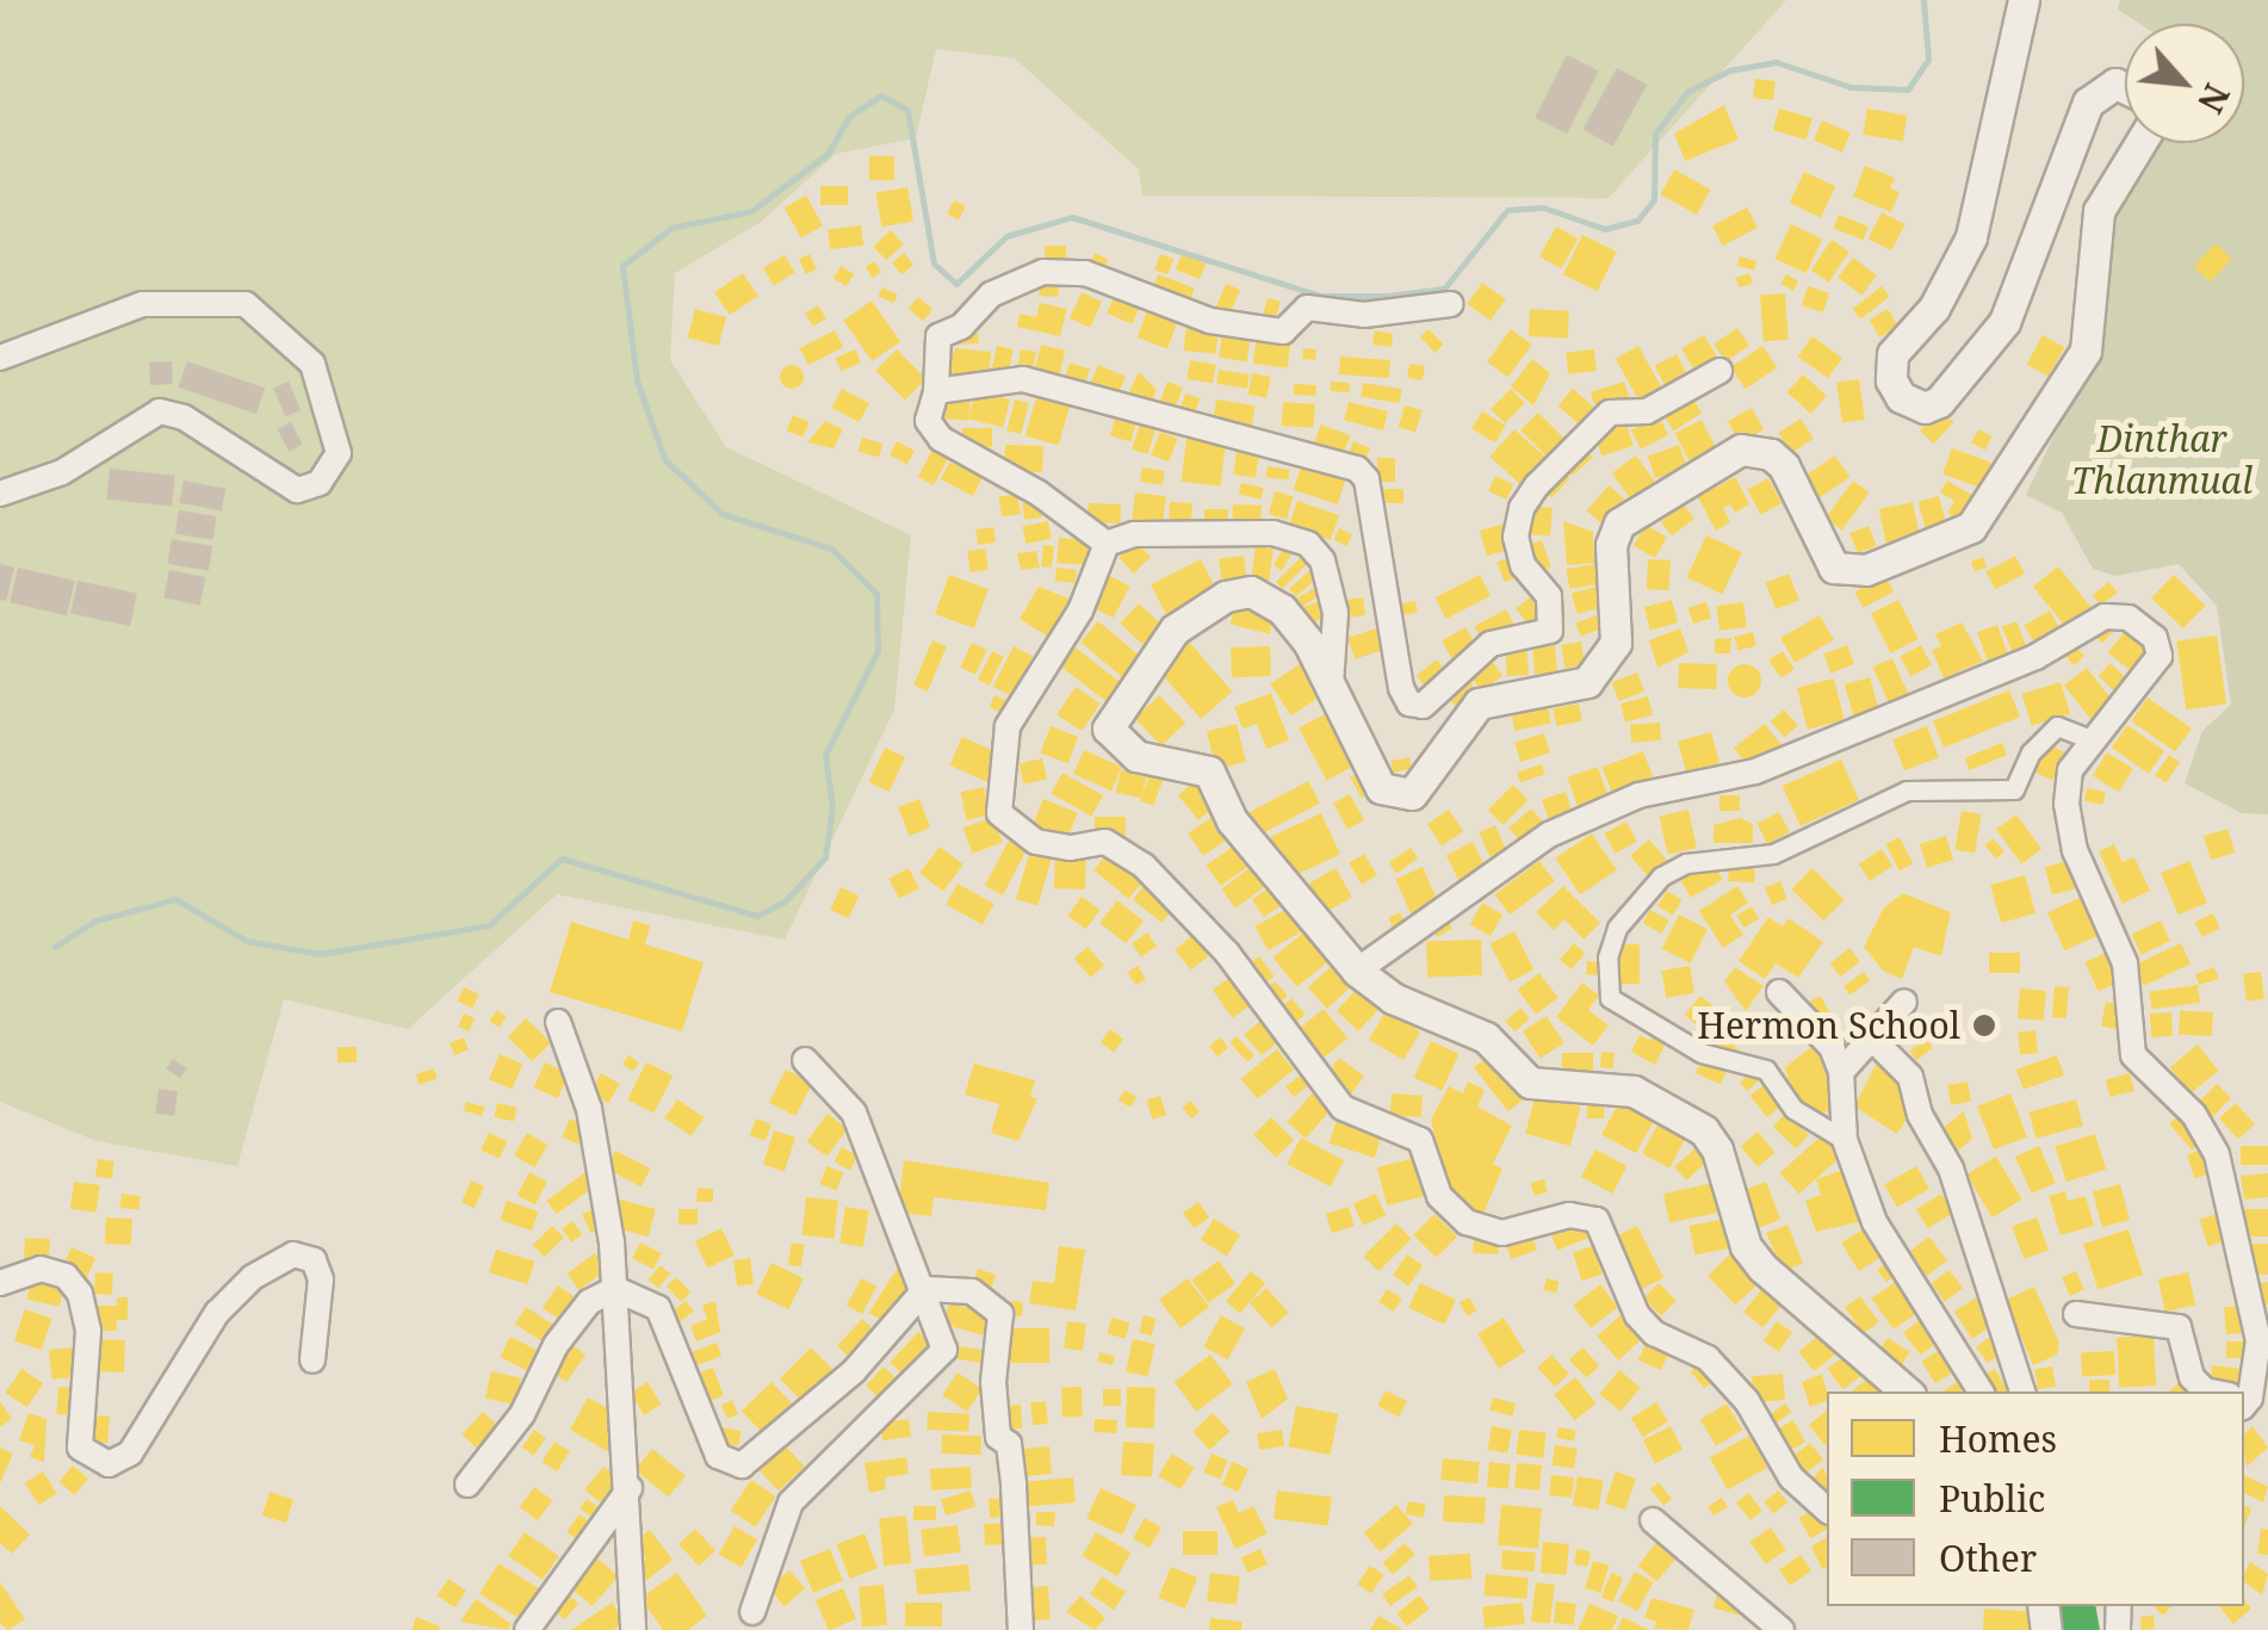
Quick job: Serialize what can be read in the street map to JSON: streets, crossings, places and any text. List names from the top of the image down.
{
  "parks": ["Dinthar Thlanmual"],
  "places": ["Hermon School"],
  "legend": ["Homes", "Public", "Other"],
  "north": "bottom right"
}
